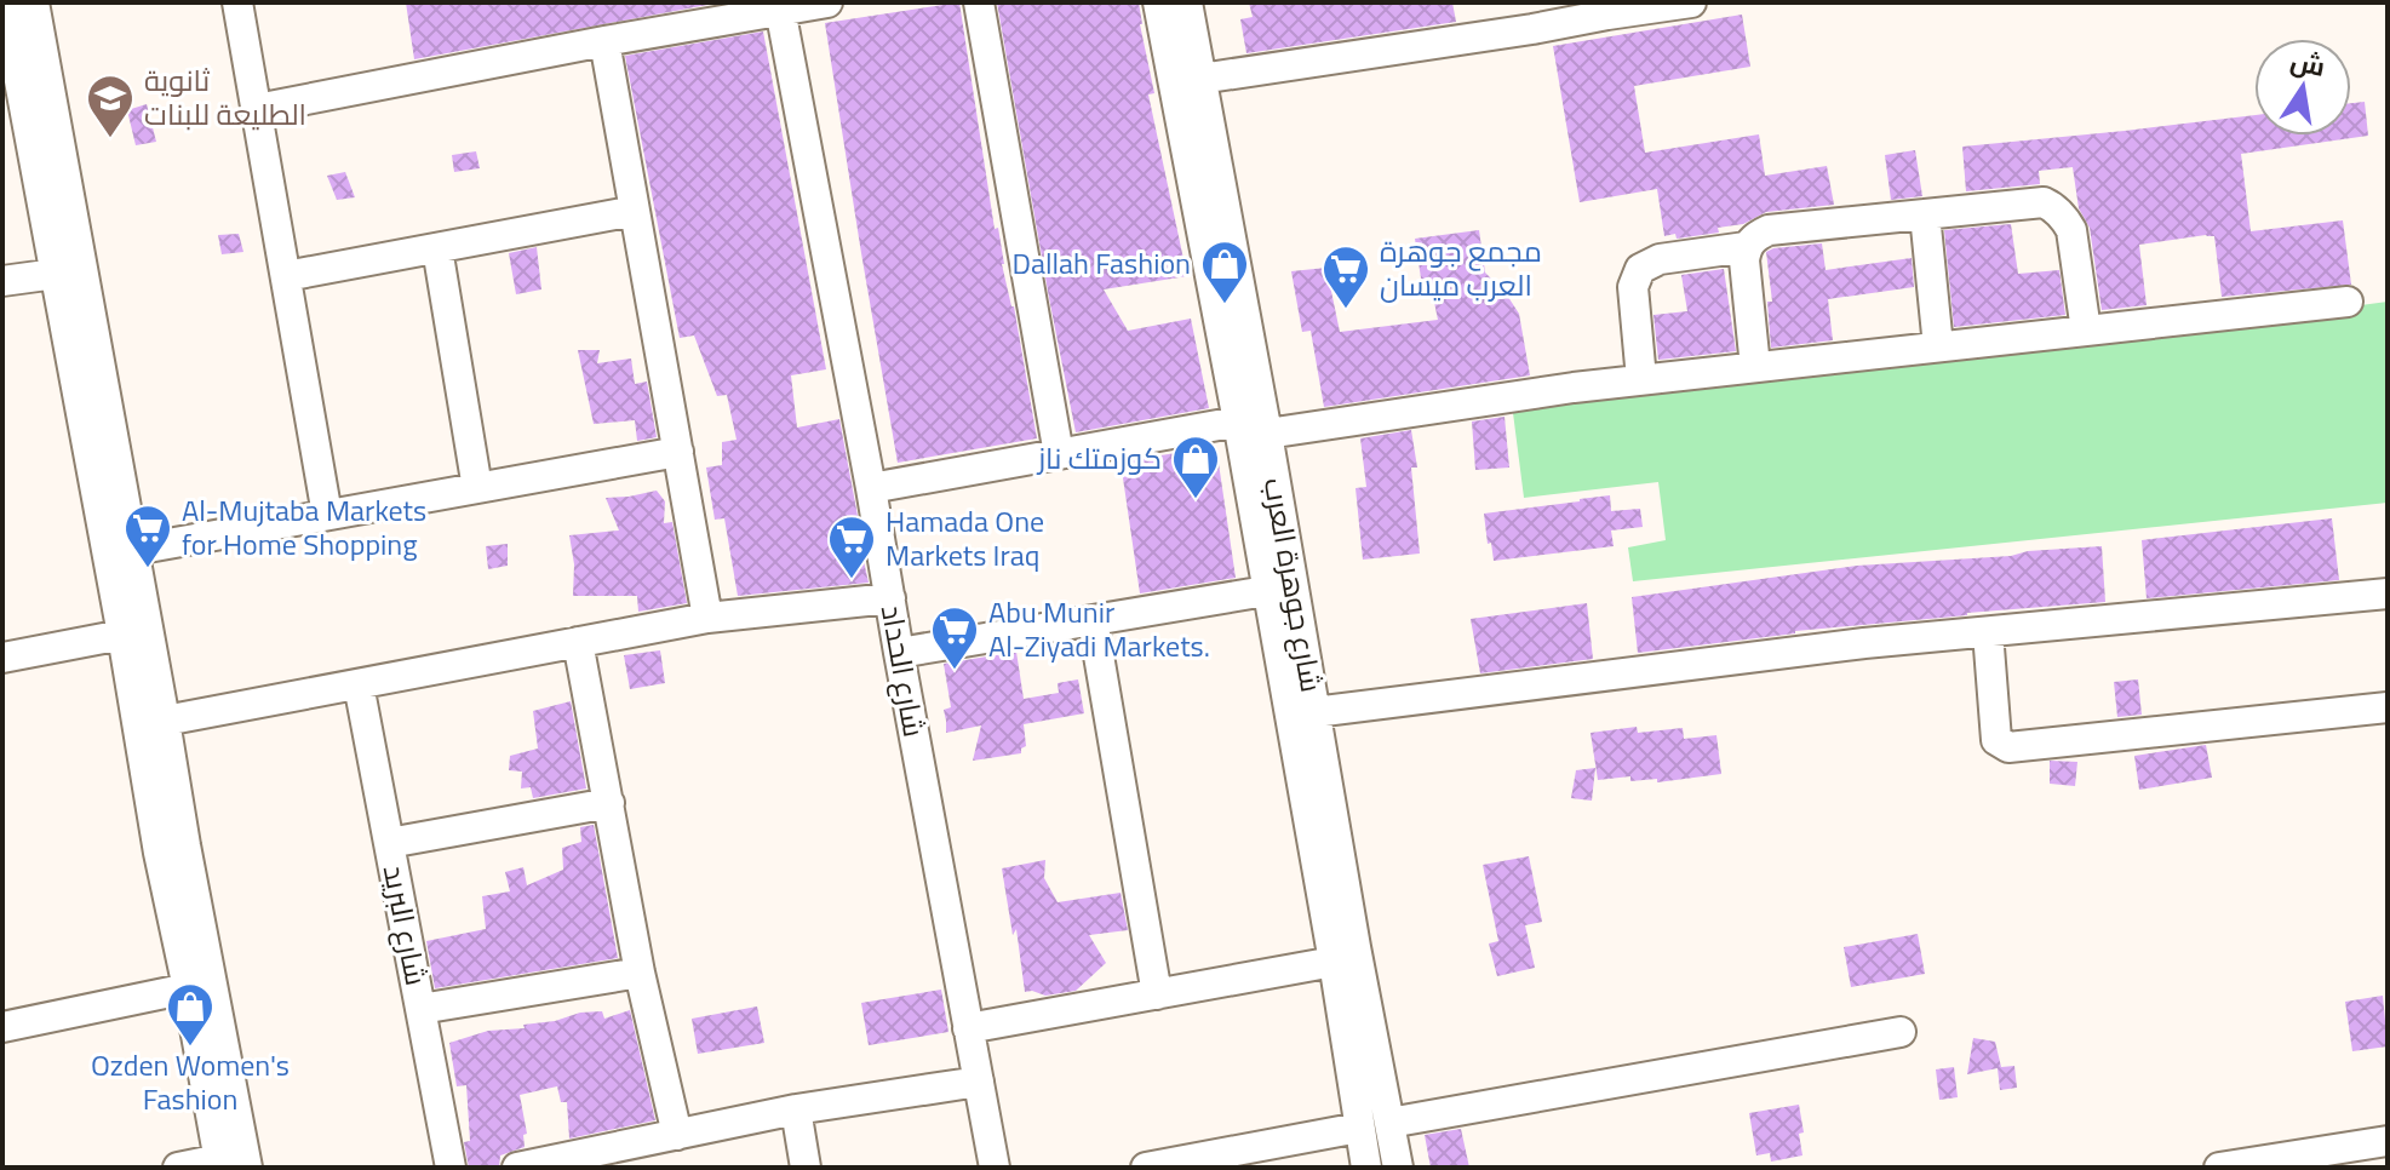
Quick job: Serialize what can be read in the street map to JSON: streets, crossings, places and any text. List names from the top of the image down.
{
  "streets": {
    "street": ["شارع جوهرة العرب", "شارع الحداد", "شارع البريد"]
  },
  "places": {
    "school or university": ["ثانوية الطليعة للبنات"],
    "shop": ["Dallah Fashion", "كوزمتك ناز", "Ozden Women's Fashion"],
    "supermarket": [
      "مجمع جوهرة العرب ميسان",
      "Al-Mujtaba Markets for Home Shopping",
      "Hamada One Markets Iraq",
      "Abu Munir Al-Ziyadi Markets."
    ]
  },
  "north": "top"
}
